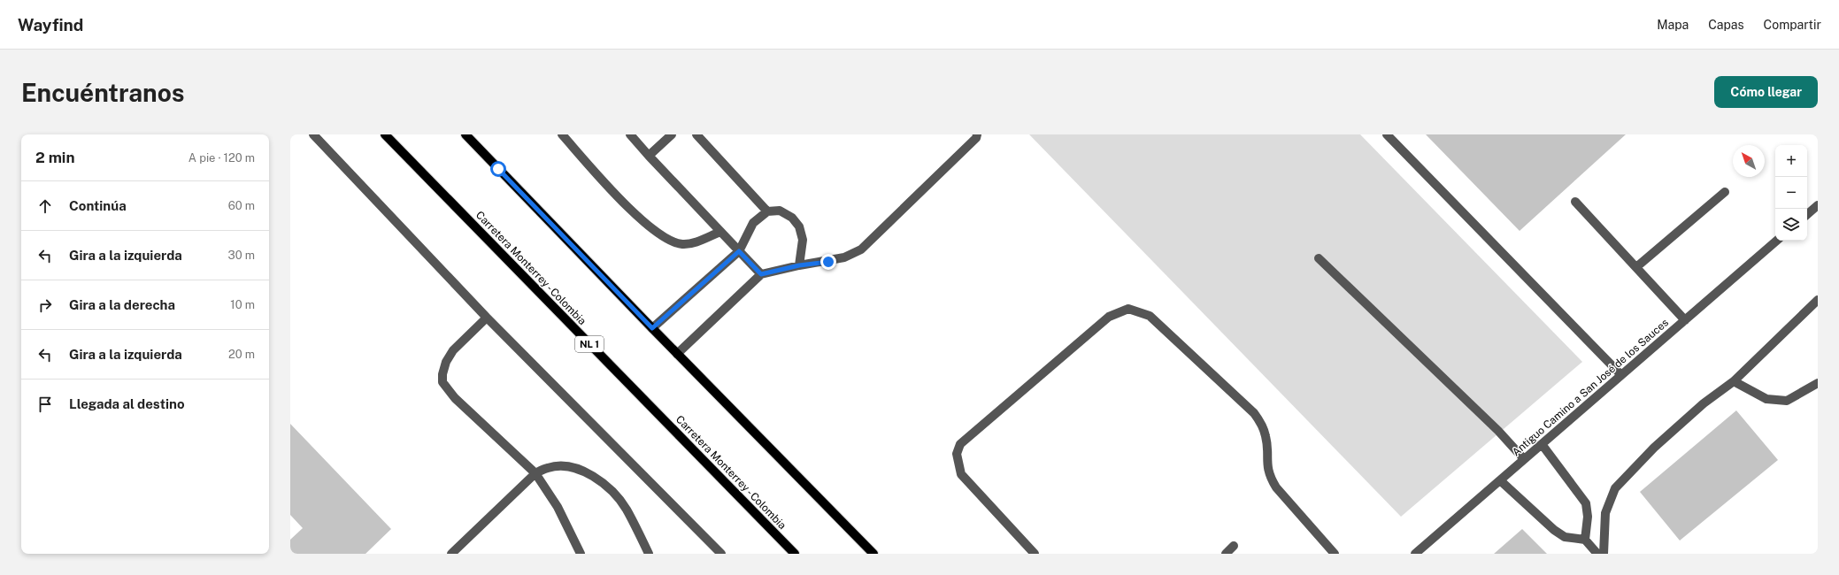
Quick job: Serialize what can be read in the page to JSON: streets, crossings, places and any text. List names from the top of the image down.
{
  "streets": {
    "main road": ["Carretera Monterrey - Colombia", "NL 1"],
    "street": ["Antiguo Camino a San José de los Sauces"]
  },
  "north": "top left",
  "page": {
    "header": "Wayfind",
    "nav": ["Mapa", "Capas", "Compartir"],
    "buttons": "Cómo llegar",
    "title": "Encuéntranos",
    "heading": ["2 min", "A pie · 120 m"],
    "map_buttons": ["+", "−"],
    "list": [
      ["Continúa", "60 m"],
      ["Gira a la izquierda", "30 m"],
      ["Gira a la derecha", "10 m"],
      ["Gira a la izquierda", "20 m"],
      "Llegada al destino"
    ]
  }
}
